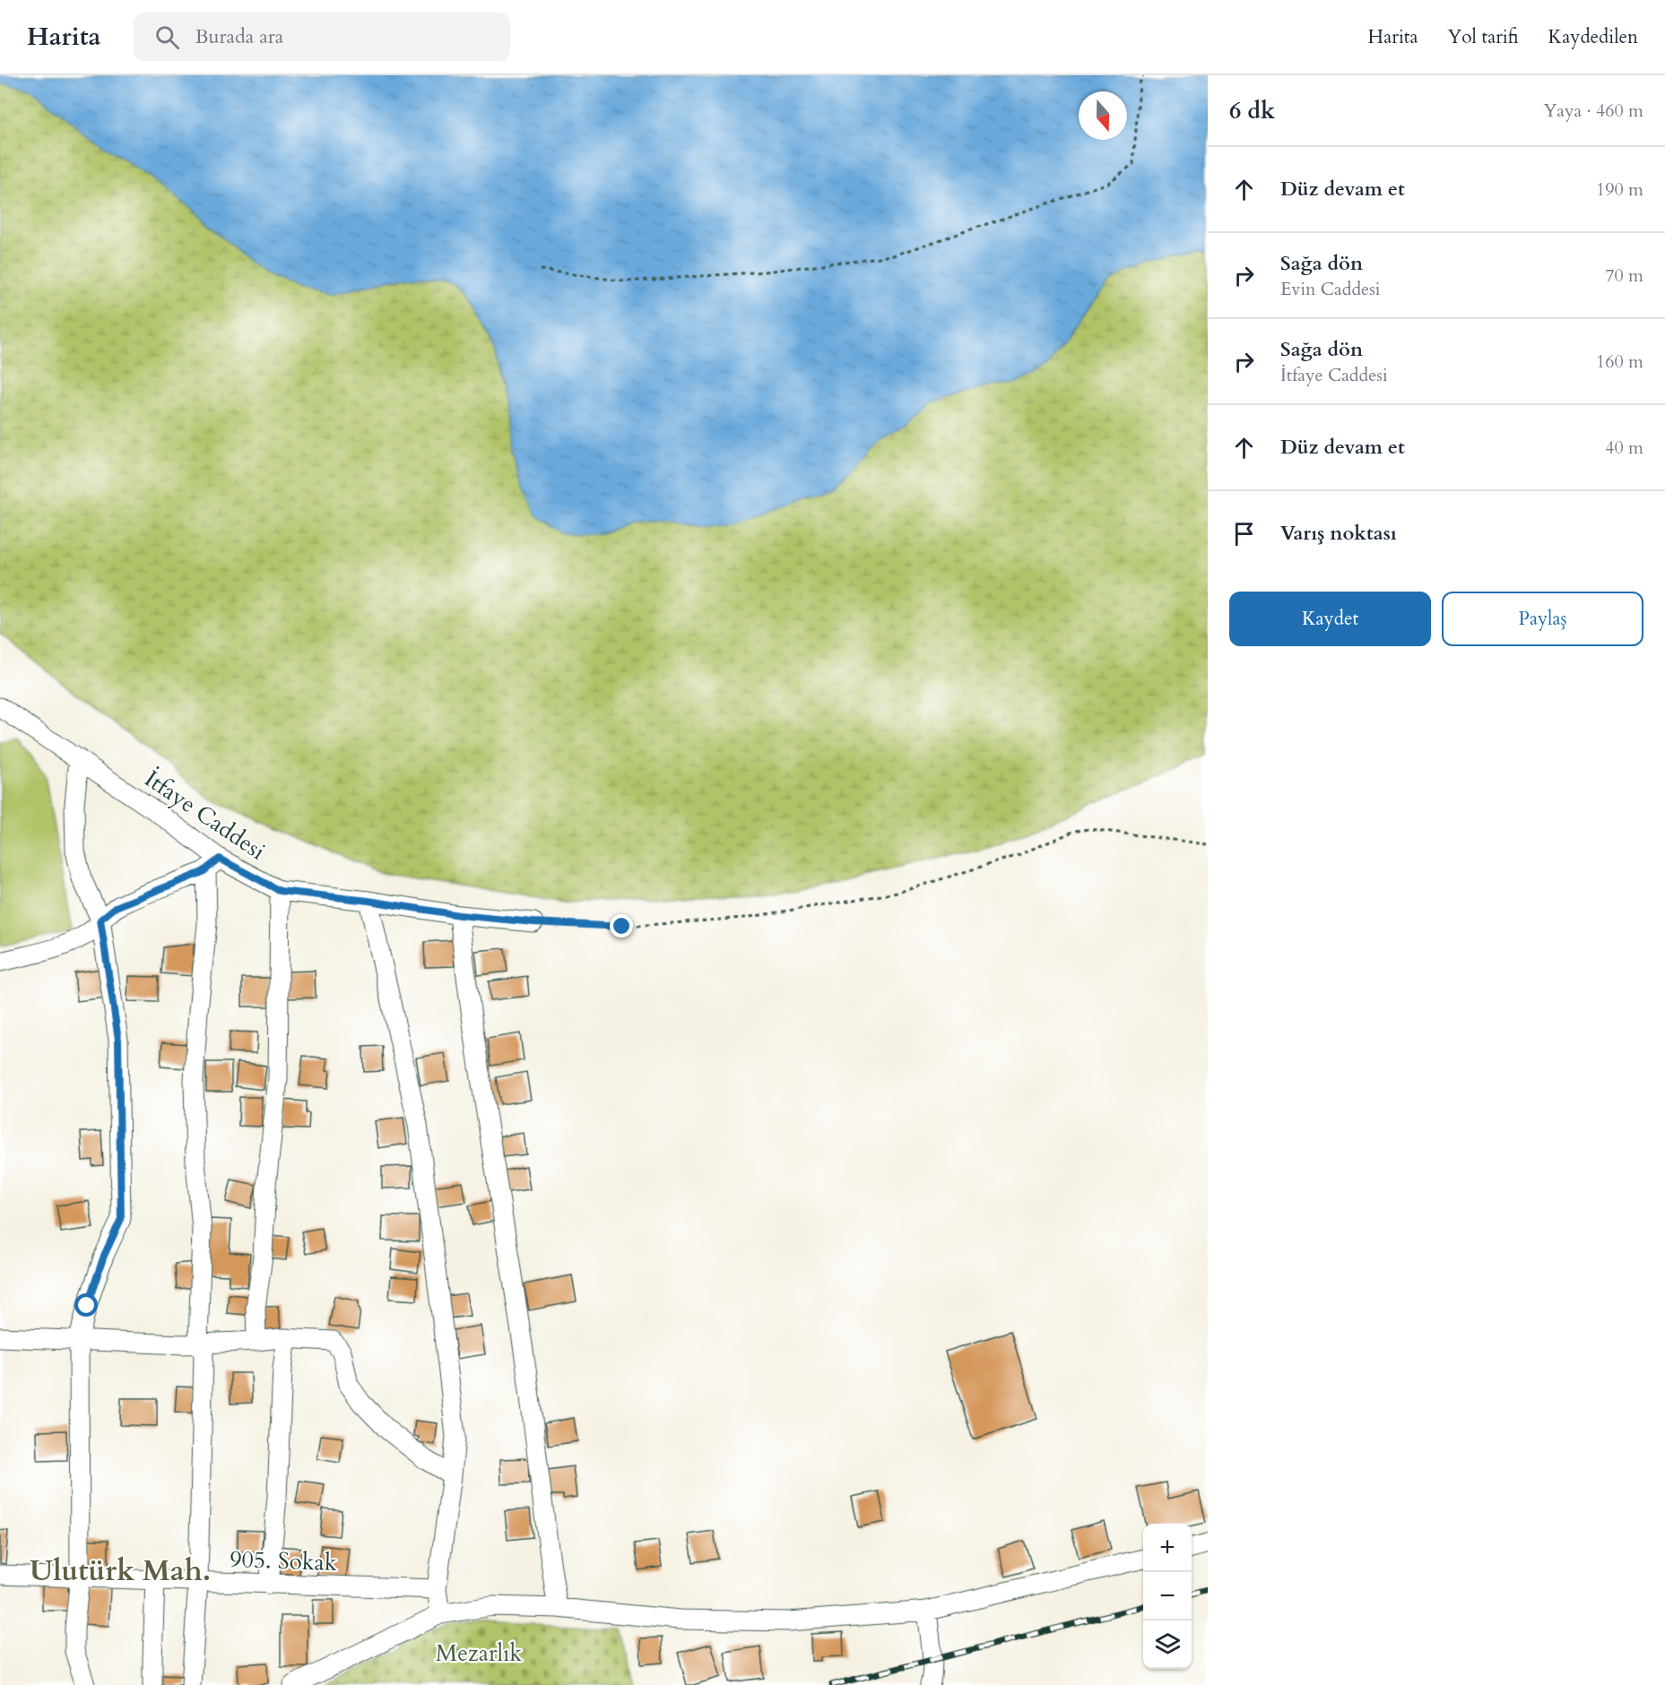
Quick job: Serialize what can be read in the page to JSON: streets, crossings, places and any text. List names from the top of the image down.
{
  "streets": {
    "street": ["İtfaye Caddesi", "905. Sokak"]
  },
  "districts": ["Ulutürk Mah."],
  "parks": ["Mezarlık"],
  "north": "bottom",
  "page": {
    "header": "Harita",
    "search": "Burada ara",
    "nav": ["Harita", "Yol tarifi", "Kaydedilen"],
    "heading": ["6 dk", "Yaya · 460 m"],
    "list": [
      ["Düz devam et", "190 m"],
      ["Sağa dön", "Evin Caddesi", "70 m"],
      ["Sağa dön", "İtfaye Caddesi", "160 m"],
      ["Düz devam et", "40 m"],
      "Varış noktası"
    ],
    "buttons": ["Kaydet", "Paylaş"],
    "map_buttons": ["+", "−"]
  }
}
